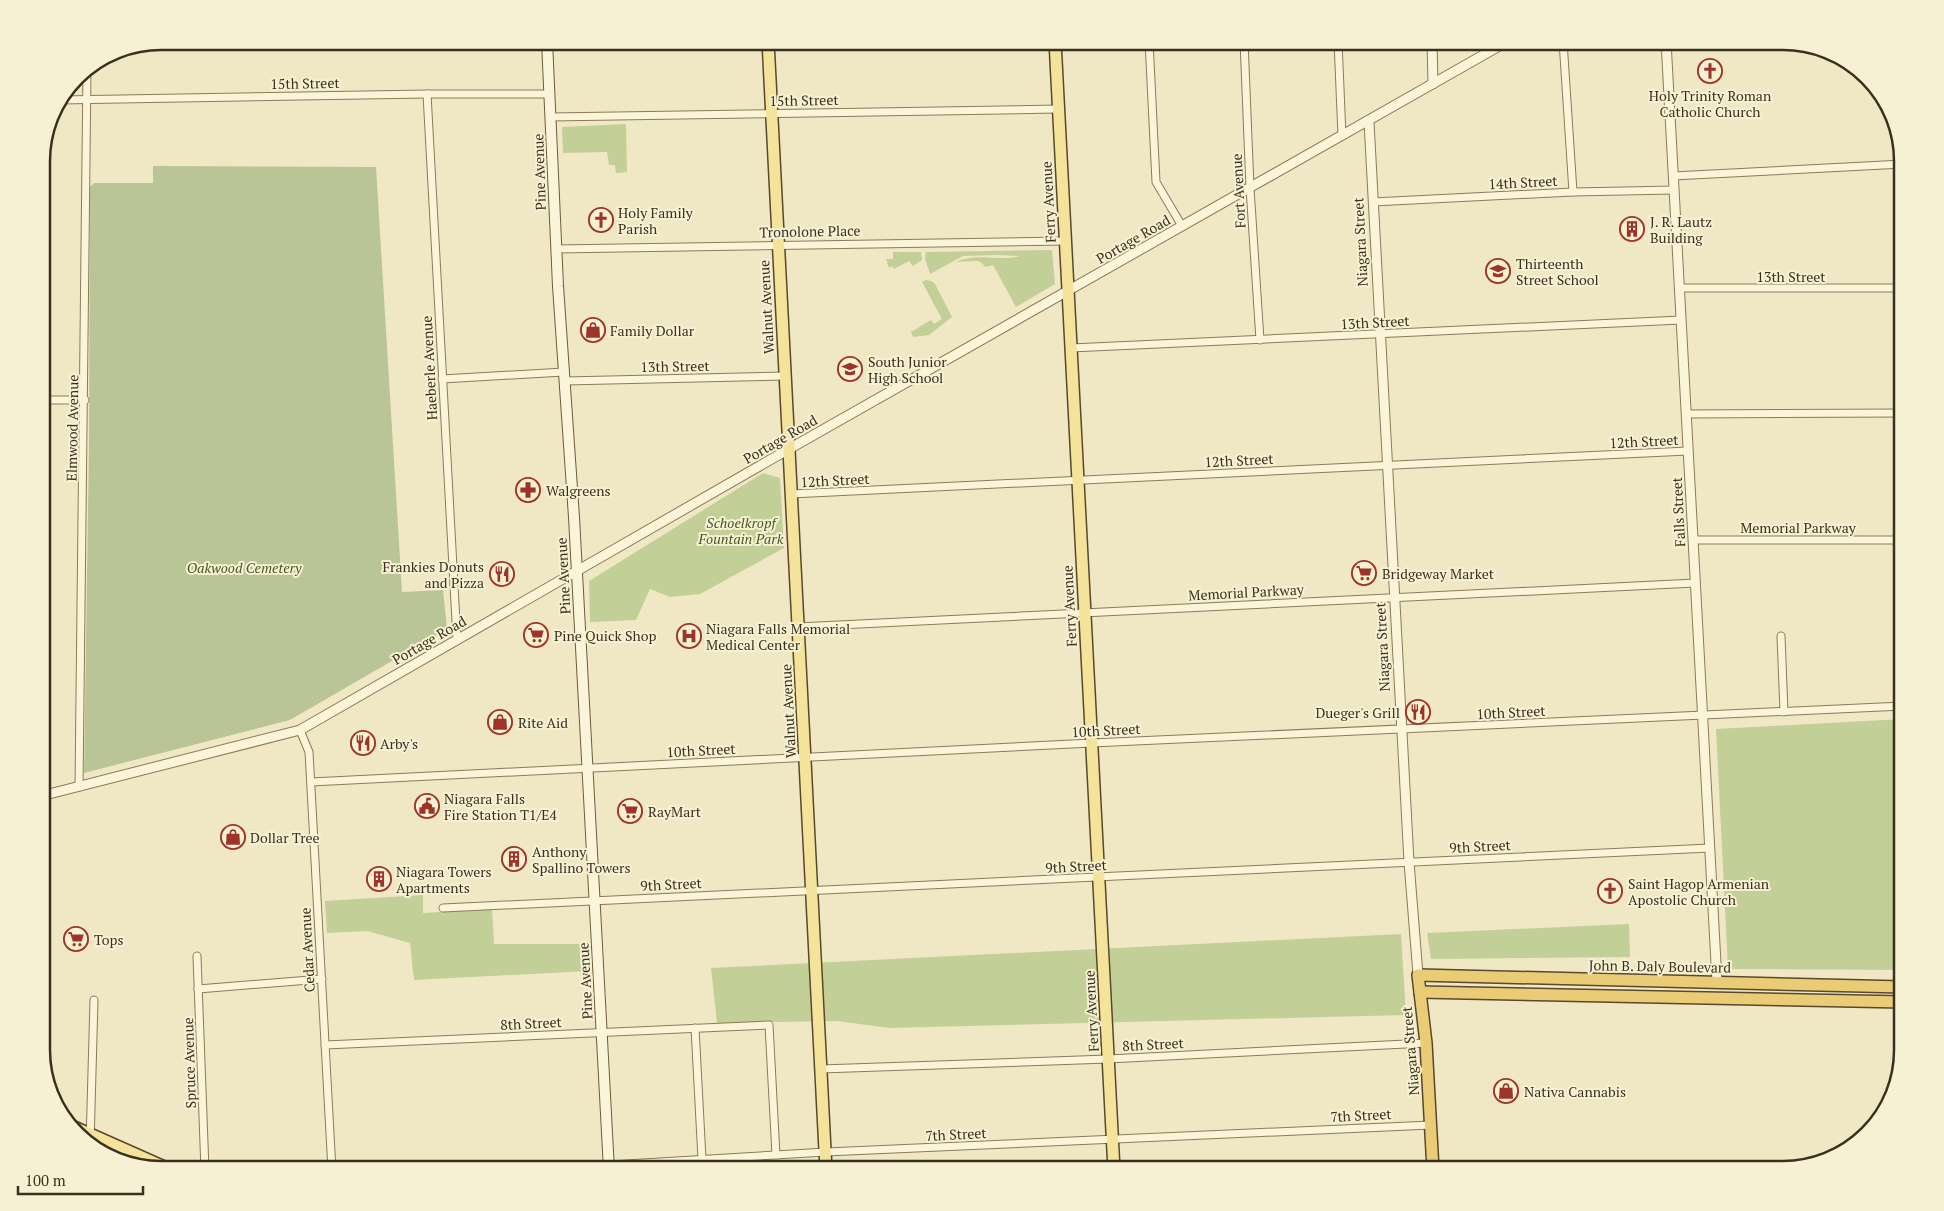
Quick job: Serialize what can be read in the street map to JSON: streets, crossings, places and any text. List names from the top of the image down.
{
  "streets": {
    "highway": ["Niagara Street", "John B. Daly Boulevard"],
    "main road": ["Pine Avenue", "Ferry Avenue", "Walnut Avenue"],
    "street": [
      "15th Street",
      "14th Street",
      "Fort Avenue",
      "Tronolone Place",
      "Portage Road",
      "13th Street",
      "Haeberle Avenue",
      "Elmwood Avenue",
      "12th Street",
      "Falls Street",
      "Memorial Parkway",
      "10th Street",
      "9th Street",
      "Cedar Avenue",
      "8th Street",
      "Spruce Avenue",
      "7th Street"
    ]
  },
  "crossings": [
    ["15th Street", "Pine Avenue"],
    ["15th Street", "Ferry Avenue"],
    ["15th Street", "Walnut Avenue"],
    ["15th Street", "Haeberle Avenue"],
    ["15th Street", "Elmwood Avenue"],
    ["Pine Avenue", "Tronolone Place"],
    ["Pine Avenue", "Portage Road"],
    ["Pine Avenue", "13th Street"],
    ["Pine Avenue", "10th Street"],
    ["Pine Avenue", "9th Street"],
    ["Pine Avenue", "8th Street"],
    ["14th Street", "Niagara Street"],
    ["14th Street", "Falls Street"],
    ["Fort Avenue", "Portage Road"],
    ["Fort Avenue", "13th Street"],
    ["Ferry Avenue", "Tronolone Place"],
    ["Ferry Avenue", "Portage Road"],
    ["Ferry Avenue", "13th Street"],
    ["Ferry Avenue", "12th Street"],
    ["Ferry Avenue", "Memorial Parkway"],
    ["Ferry Avenue", "10th Street"],
    ["Ferry Avenue", "9th Street"],
    ["Ferry Avenue", "8th Street"],
    ["Ferry Avenue", "7th Street"],
    ["Tronolone Place", "Walnut Avenue"],
    ["Portage Road", "Niagara Street"],
    ["Portage Road", "Walnut Avenue"],
    ["Portage Road", "Haeberle Avenue"],
    ["Portage Road", "Elmwood Avenue"],
    ["Portage Road", "Cedar Avenue"],
    ["Niagara Street", "13th Street"],
    ["Niagara Street", "12th Street"],
    ["Niagara Street", "Memorial Parkway"],
    ["Niagara Street", "10th Street"],
    ["Niagara Street", "9th Street"],
    ["Niagara Street", "John B. Daly Boulevard"],
    ["Niagara Street", "8th Street"],
    ["Niagara Street", "7th Street"],
    ["13th Street", "Walnut Avenue"],
    ["13th Street", "Haeberle Avenue"],
    ["13th Street", "Falls Street"],
    ["Walnut Avenue", "12th Street"],
    ["Walnut Avenue", "Memorial Parkway"],
    ["Walnut Avenue", "10th Street"],
    ["Walnut Avenue", "9th Street"],
    ["Walnut Avenue", "8th Street"],
    ["Walnut Avenue", "7th Street"],
    ["12th Street", "Falls Street"],
    ["Falls Street", "Memorial Parkway"],
    ["Falls Street", "10th Street"],
    ["Falls Street", "9th Street"],
    ["Falls Street", "John B. Daly Boulevard"],
    ["10th Street", "Cedar Avenue"],
    ["Cedar Avenue", "8th Street"],
    ["8th Street", "7th Street"]
  ],
  "parks": ["Schoelkropf Fountain Park", "Oakwood Cemetery"],
  "places": {
    "church": ["Holy Trinity Roman Catholic Church", "Holy Family Parish", "Saint Hagop Armenian Apostolic Church"],
    "building": ["J. R. Lautz Building", "Anthony Spallino Towers", "Niagara Towers Apartments"],
    "school or university": ["Thirteenth Street School", "South Junior High School"],
    "shop": [
      "Family Dollar",
      "Rite Aid",
      "Dollar Tree",
      "Nativa Cannabis"
    ],
    "pharmacy": ["Walgreens"],
    "supermarket": [
      "Bridgeway Market",
      "Pine Quick Shop",
      "RayMart",
      "Tops"
    ],
    "restaurant": ["Frankies Donuts and Pizza", "Dueger's Grill", "Arby's"],
    "hospital": ["Niagara Falls Memorial Medical Center"],
    "public building": ["Niagara Falls Fire Station T1/E4"]
  },
  "scale_bar": "100 m"
}
